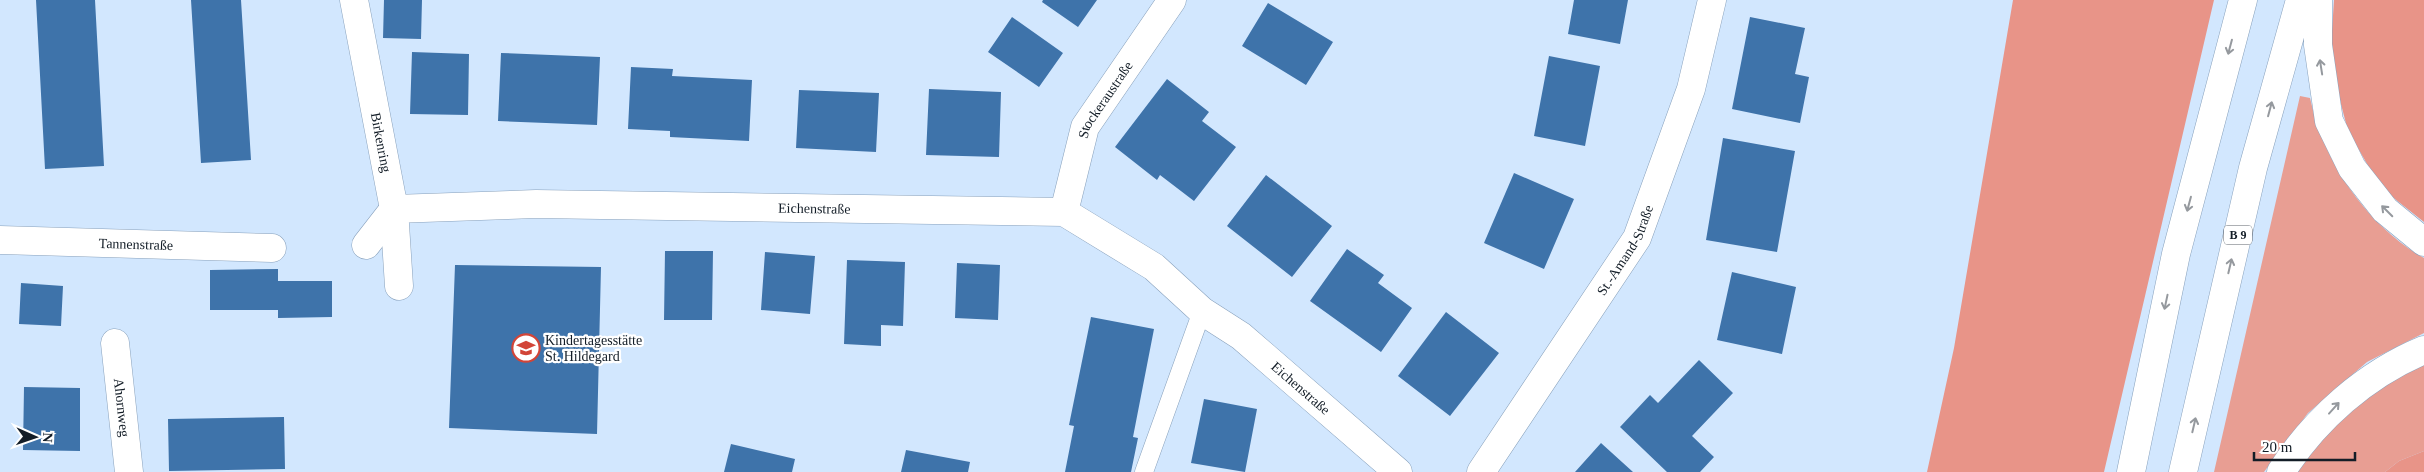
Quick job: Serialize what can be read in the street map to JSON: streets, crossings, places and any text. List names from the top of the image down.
{
  "streets": {
    "main road": [
      "Stockeraustraße",
      "Birkenring",
      "Eichenstraße",
      "B 9",
      "Tannenstraße",
      "St.-Amand-Straße",
      "Ahornweg"
    ]
  },
  "crossings": [
    ["Stockeraustraße", "Eichenstraße"],
    ["Birkenring", "Eichenstraße"]
  ],
  "places": {
    "school or university": ["Kindertagesstätte St. Hildegard"]
  },
  "scale_bar": "20 m",
  "north": "right"
}
